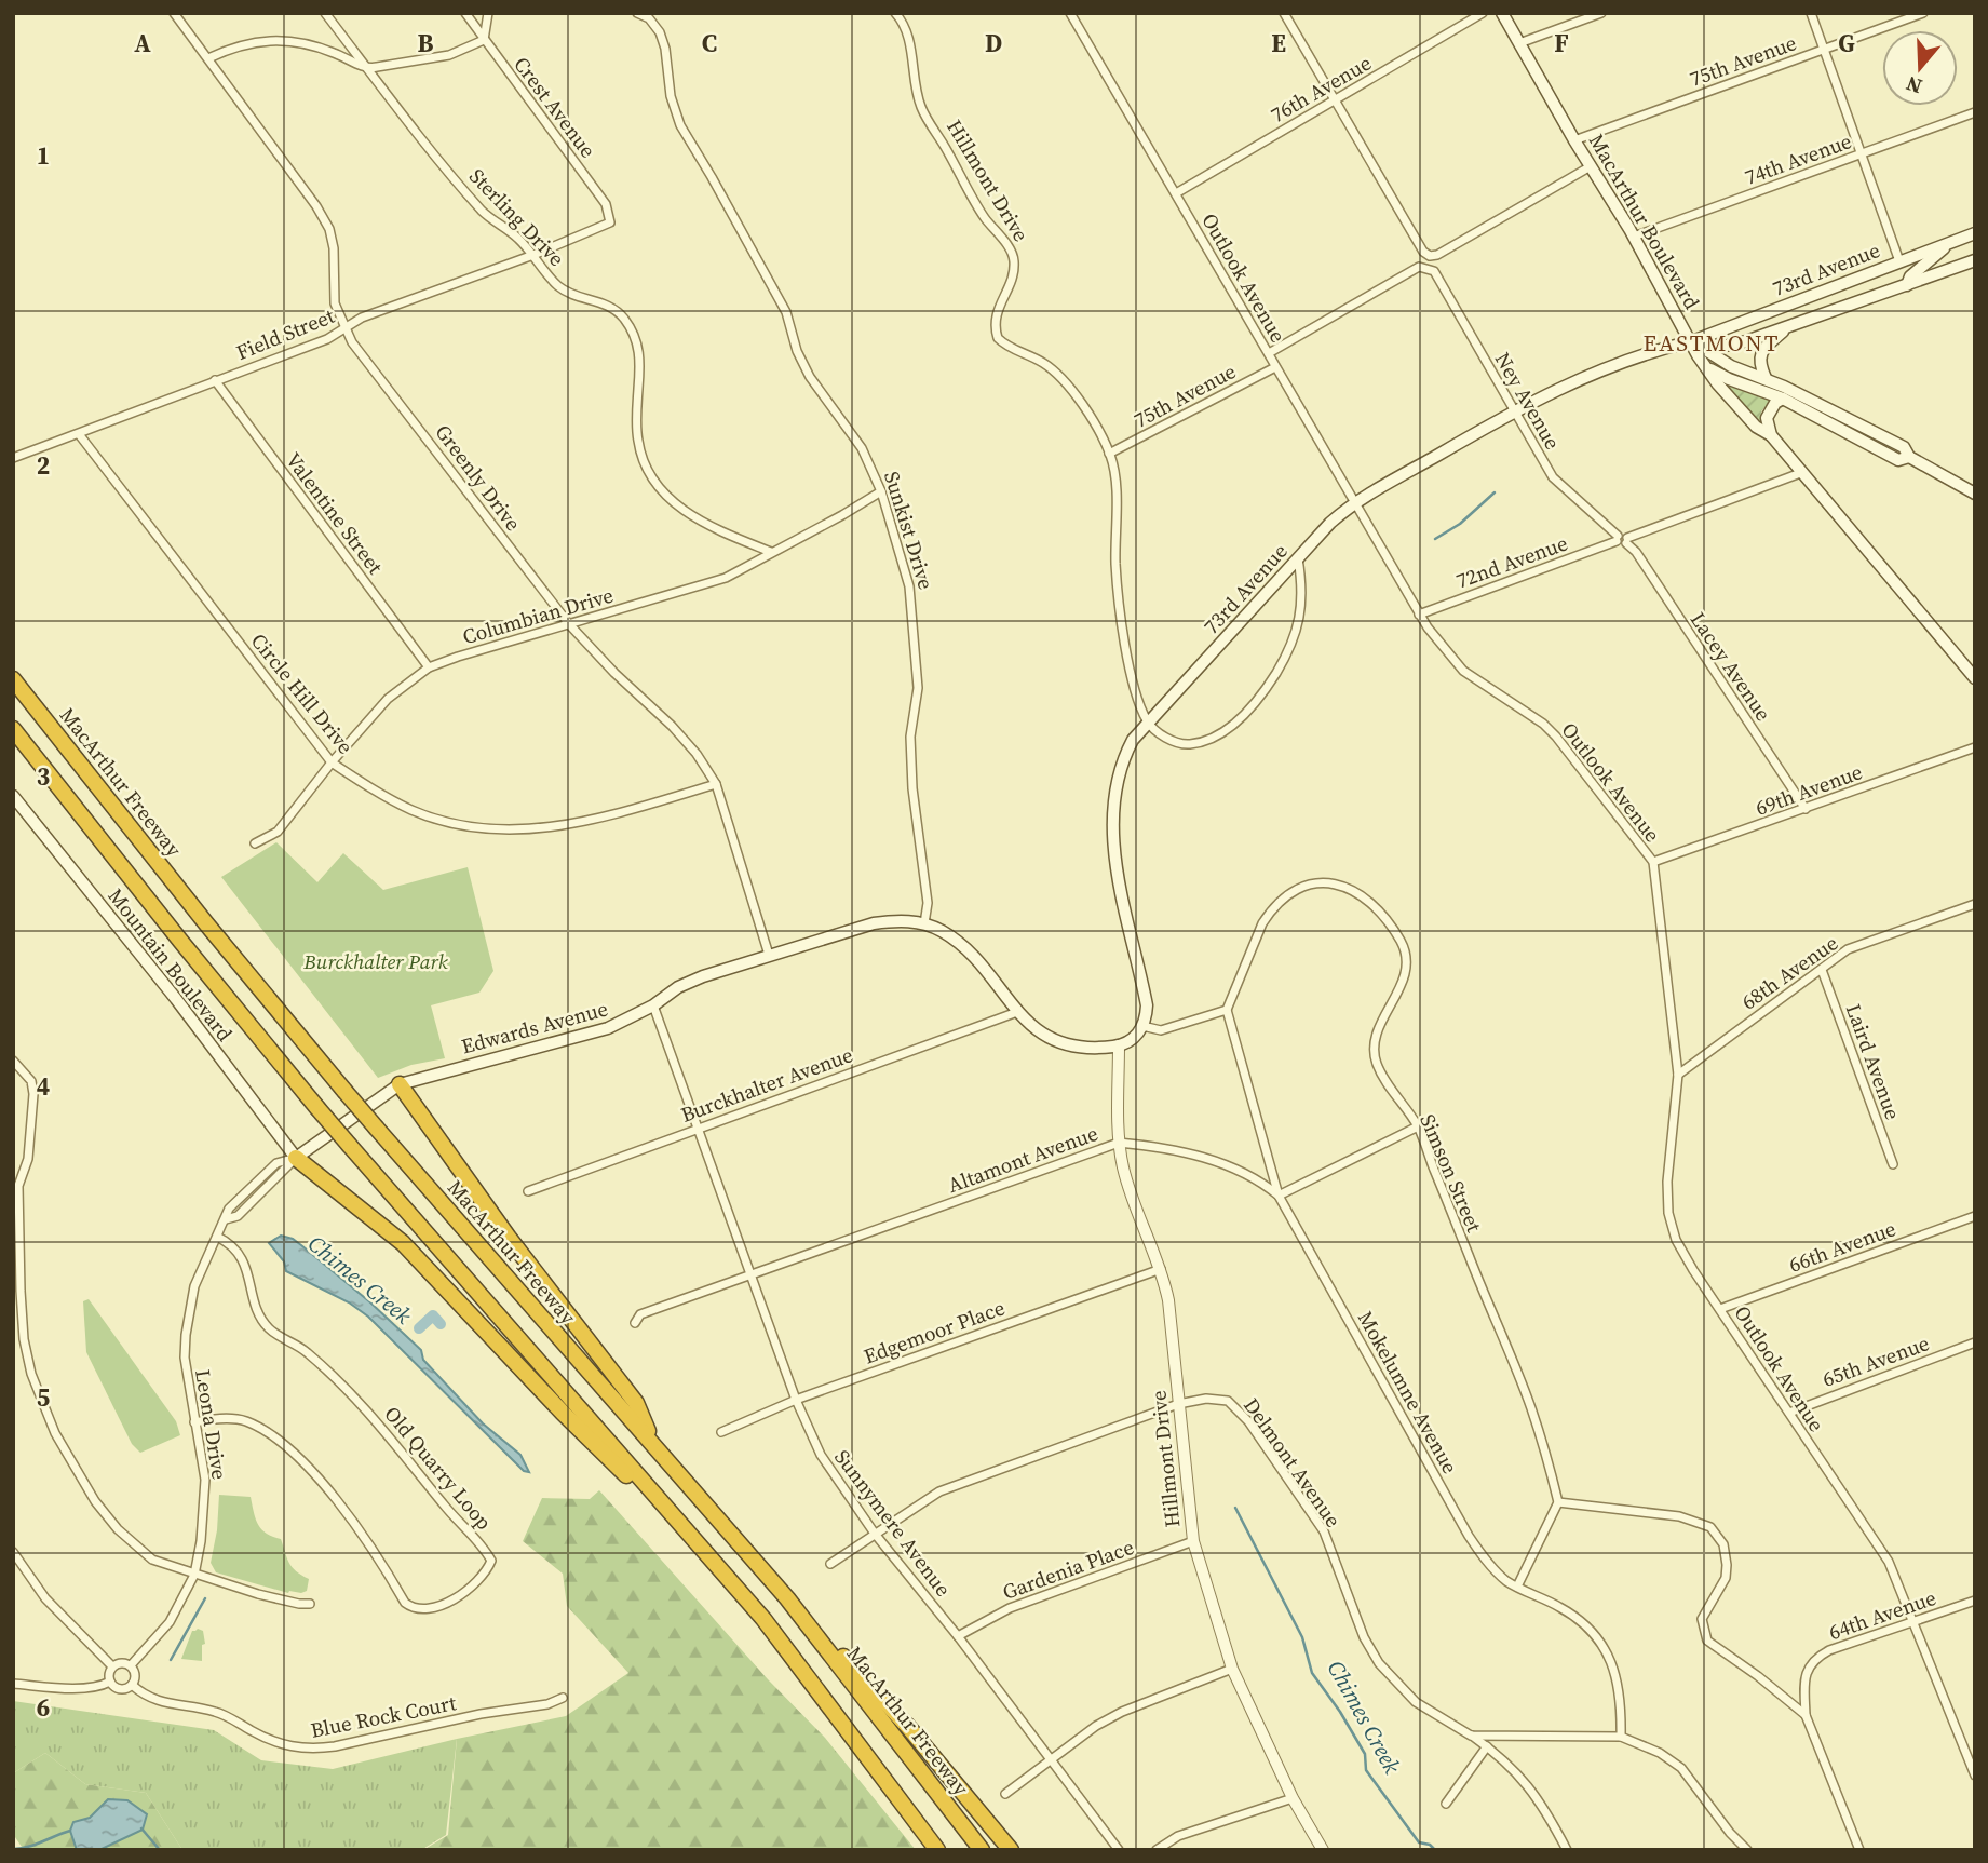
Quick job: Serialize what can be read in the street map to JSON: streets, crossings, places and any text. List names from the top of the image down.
{
  "streets": {
    "highway": ["MacArthur Freeway"],
    "main road": [
      "MacArthur Boulevard",
      "73rd Avenue",
      "Mountain Boulevard",
      "Edwards Avenue"
    ],
    "street": [
      "75th Avenue",
      "76th Avenue",
      "Crest Avenue",
      "74th Avenue",
      "Hillmont Drive",
      "Sterling Drive",
      "Outlook Avenue",
      "Field Street",
      "Ney Avenue",
      "Greenly Drive",
      "Valentine Street",
      "Sunkist Drive",
      "72nd Avenue",
      "Columbian Drive",
      "Lacey Avenue",
      "Circle Hill Drive",
      "69th Avenue",
      "68th Avenue",
      "Laird Avenue",
      "Burckhalter Avenue",
      "Altamont Avenue",
      "Simson Street",
      "66th Avenue",
      "Edgemoor Place",
      "65th Avenue",
      "Mokelumne Avenue",
      "Leona Drive",
      "Delmont Avenue",
      "Old Quarry Loop",
      "Sunnymere Avenue",
      "Gardenia Place",
      "64th Avenue",
      "Blue Rock Court"
    ]
  },
  "crossings": [
    ["75th Avenue", "Hillmont Drive"],
    ["75th Avenue", "MacArthur Boulevard"],
    ["75th Avenue", "Outlook Avenue"],
    ["76th Avenue", "Outlook Avenue"],
    ["Crest Avenue", "Field Street"],
    ["74th Avenue", "MacArthur Boulevard"],
    ["Hillmont Drive", "73rd Avenue"],
    ["Hillmont Drive", "Altamont Avenue"],
    ["Hillmont Drive", "Edgemoor Place"],
    ["Hillmont Drive", "Delmont Avenue"],
    ["Hillmont Drive", "Gardenia Place"],
    ["Sterling Drive", "Field Street"],
    ["Sterling Drive", "Columbian Drive"],
    ["MacArthur Boulevard", "73rd Avenue"],
    ["73rd Avenue", "Outlook Avenue"],
    ["73rd Avenue", "Ney Avenue"],
    ["Outlook Avenue", "Ney Avenue"],
    ["Outlook Avenue", "72nd Avenue"],
    ["Outlook Avenue", "69th Avenue"],
    ["Outlook Avenue", "68th Avenue"],
    ["Outlook Avenue", "66th Avenue"],
    ["Outlook Avenue", "65th Avenue"],
    ["Outlook Avenue", "64th Avenue"],
    ["Field Street", "Greenly Drive"],
    ["Field Street", "Valentine Street"],
    ["Field Street", "Circle Hill Drive"],
    ["Ney Avenue", "72nd Avenue"],
    ["Greenly Drive", "Columbian Drive"],
    ["Greenly Drive", "Circle Hill Drive"],
    ["Greenly Drive", "Edwards Avenue"],
    ["Valentine Street", "Columbian Drive"],
    ["Sunkist Drive", "Columbian Drive"],
    ["Sunkist Drive", "Edwards Avenue"],
    ["Columbian Drive", "Circle Hill Drive"],
    ["Lacey Avenue", "69th Avenue"],
    ["Mountain Boulevard", "Edwards Avenue"],
    ["Mountain Boulevard", "Leona Drive"],
    ["68th Avenue", "Laird Avenue"],
    ["Edwards Avenue", "Leona Drive"],
    ["Edwards Avenue", "Sunnymere Avenue"],
    ["Burckhalter Avenue", "Sunnymere Avenue"],
    ["Altamont Avenue", "Mokelumne Avenue"],
    ["Altamont Avenue", "Sunnymere Avenue"],
    ["Simson Street", "Mokelumne Avenue"],
    ["Edgemoor Place", "Sunnymere Avenue"],
    ["Leona Drive", "Old Quarry Loop"],
    ["Leona Drive", "Blue Rock Court"],
    ["Delmont Avenue", "Sunnymere Avenue"],
    ["Sunnymere Avenue", "Gardenia Place"]
  ],
  "districts": ["EASTMONT"],
  "water": ["Chimes Creek"],
  "parks": ["Burckhalter Park"],
  "north": "bottom",
  "grid": {
    "columns": [
      "A",
      "B",
      "C",
      "D",
      "E",
      "F",
      "G"
    ],
    "rows": [
      "1",
      "2",
      "3",
      "4",
      "5",
      "6"
    ]
  }
}
